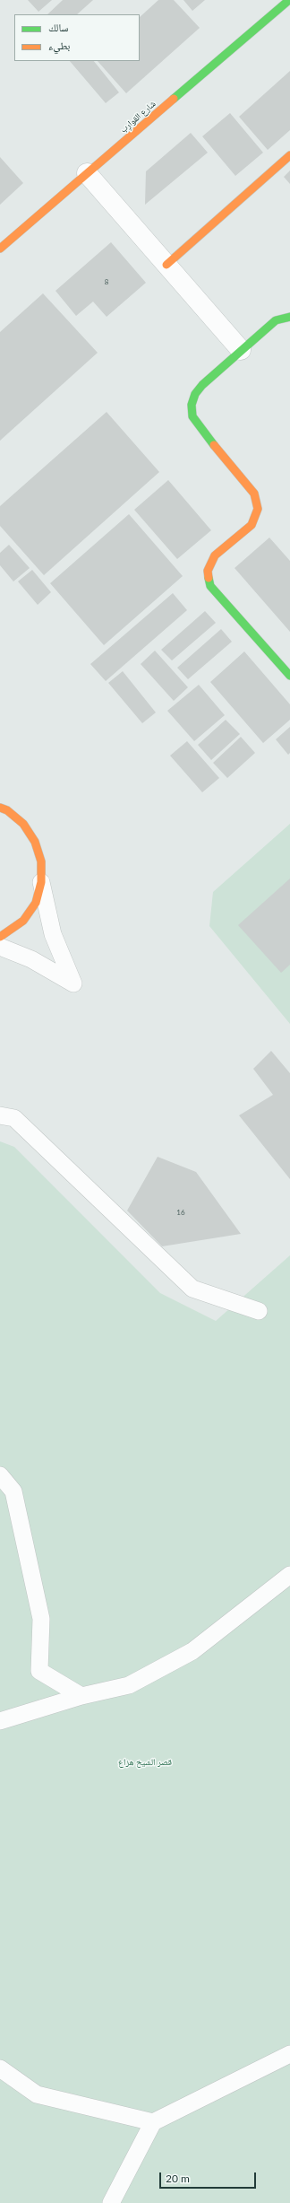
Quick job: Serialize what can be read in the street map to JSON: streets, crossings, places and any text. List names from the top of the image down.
{
  "streets": {
    "street": ["شارع القوارِب"]
  },
  "parks": ["قصر الشيخ هزاع"],
  "house_numbers": ["8", "16"],
  "legend": ["سالك", "بطيء"],
  "scale_bar": "20 m"
}
